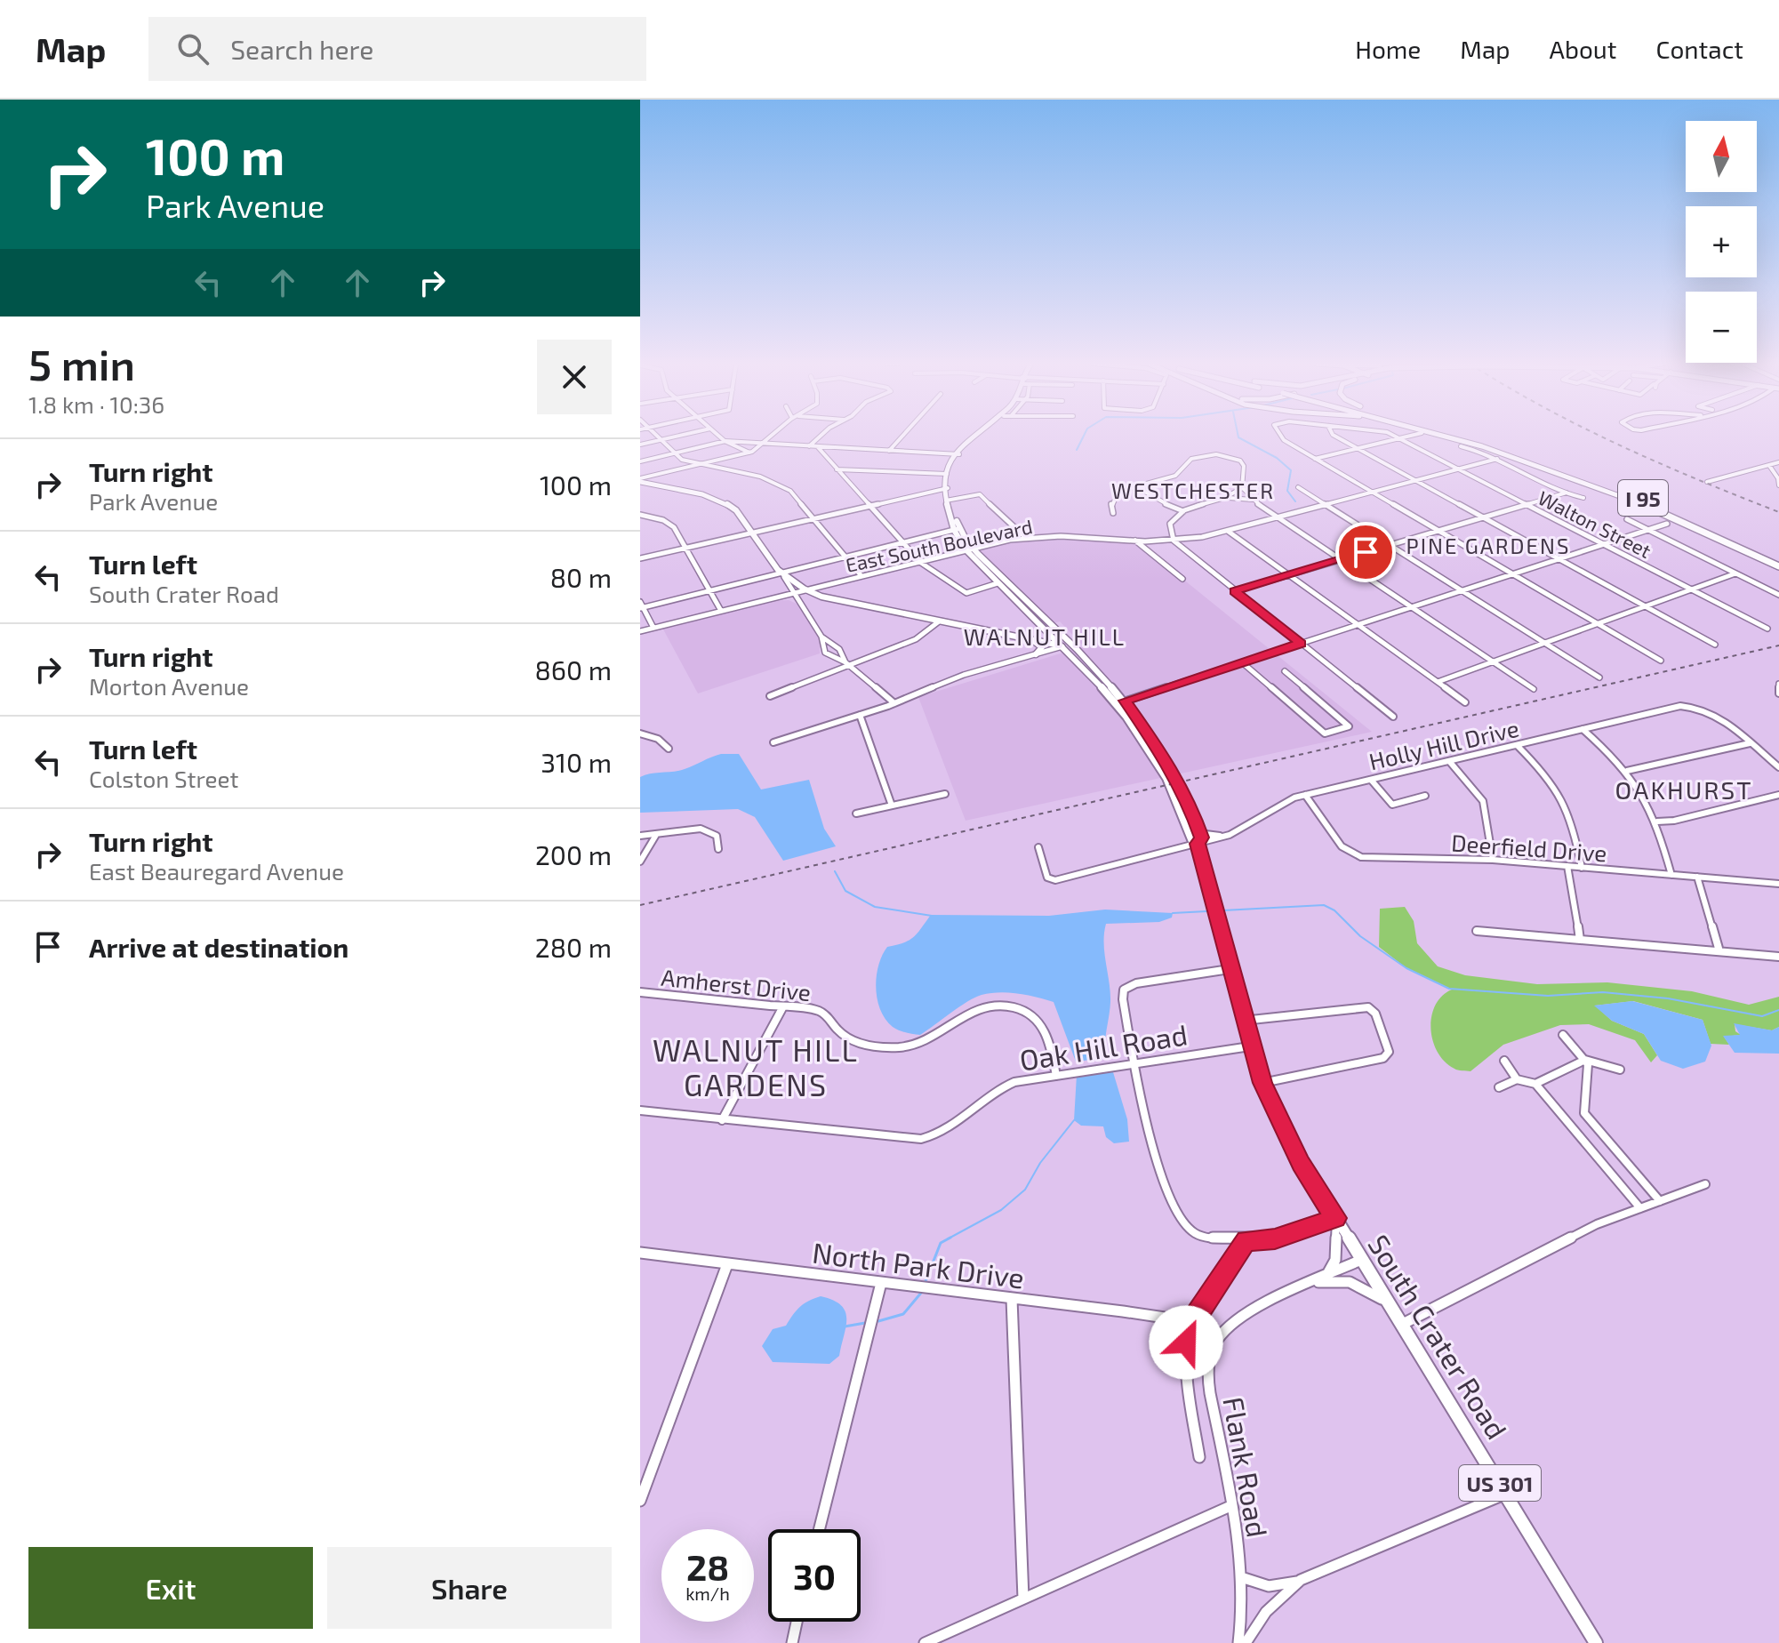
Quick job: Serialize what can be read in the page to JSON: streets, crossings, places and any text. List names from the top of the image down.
{
  "streets": {
    "highway": ["I 95"],
    "main road": ["South Crater Road", "US 301"],
    "street": [
      "Walton Street",
      "East South Boulevard",
      "Holly Hill Drive",
      "Deerfield Drive",
      "Amherst Drive",
      "Oak Hill Road",
      "North Park Drive",
      "Flank Road"
    ]
  },
  "crossings": [
    ["Walton Street", "East South Boulevard"],
    ["East South Boulevard", "South Crater Road"],
    ["Holly Hill Drive", "Deerfield Drive"],
    ["Holly Hill Drive", "South Crater Road"],
    ["Amherst Drive", "Oak Hill Road"],
    ["Oak Hill Road", "South Crater Road"],
    ["North Park Drive", "Flank Road"]
  ],
  "districts": [
    "WESTCHESTER",
    "PINE GARDENS",
    "WALNUT HILL",
    "OAKHURST",
    "WALNUT HILL GARDENS"
  ],
  "north": "top",
  "page": {
    "header": "Map",
    "search": "Search here",
    "nav": [
      "Home",
      "Map",
      "About",
      "Contact"
    ],
    "turn": ["100 m", "Park Avenue"],
    "map_buttons": ["+", "−"],
    "heading": ["5 min", "1.8 km · 10:36"],
    "list": [
      {
        "name": "Turn right",
        "note": "Park Avenue",
        "value": "100 m"
      },
      {
        "name": "Turn left",
        "note": "South Crater Road",
        "value": "80 m"
      },
      {
        "name": "Turn right",
        "note": "Morton Avenue",
        "value": "860 m"
      },
      {
        "name": "Turn left",
        "note": "Colston Street",
        "value": "310 m"
      },
      {
        "name": "Turn right",
        "note": "East Beauregard Avenue",
        "value": "200 m"
      },
      {
        "name": "Arrive at destination",
        "value": "280 m"
      }
    ],
    "speed": "28 km/h",
    "limit": "30",
    "buttons": ["Exit", "Share"]
  }
}
